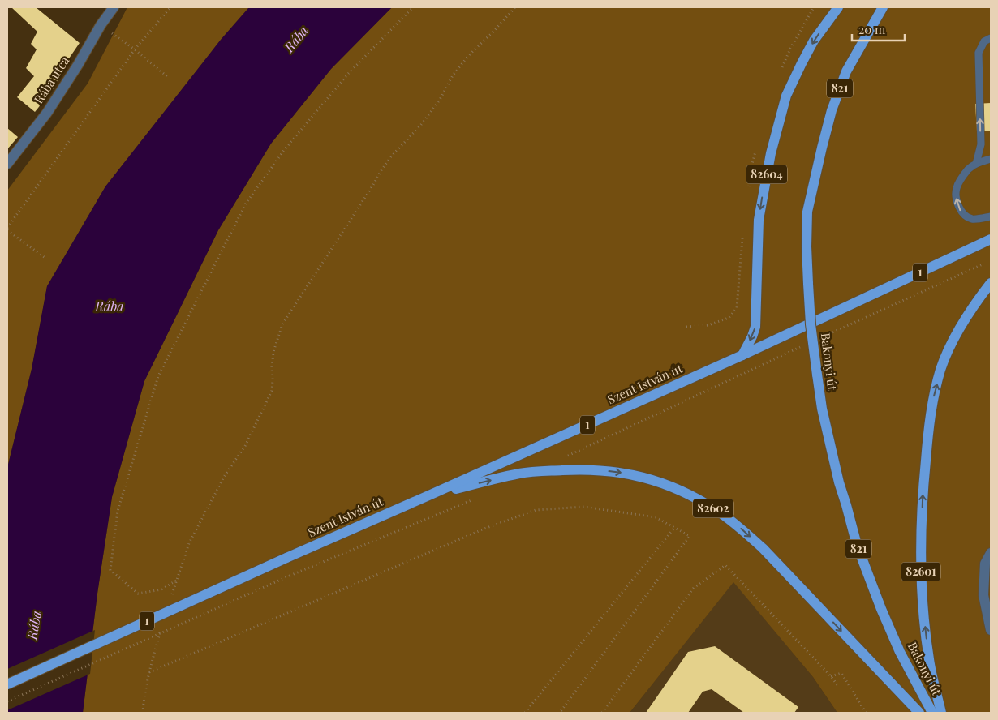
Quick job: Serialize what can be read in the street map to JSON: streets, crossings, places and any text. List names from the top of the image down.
{
  "streets": {
    "main road": [
      "821",
      "82604",
      "1",
      "Bakonyi út",
      "Szent István út",
      "82602",
      "82601"
    ],
    "street": ["Rába utca"]
  },
  "crossings": [
    ["82604", "Szent István út"],
    ["Szent István út", "82602"]
  ],
  "water": ["Rába"],
  "scale_bar": "20 m"
}
